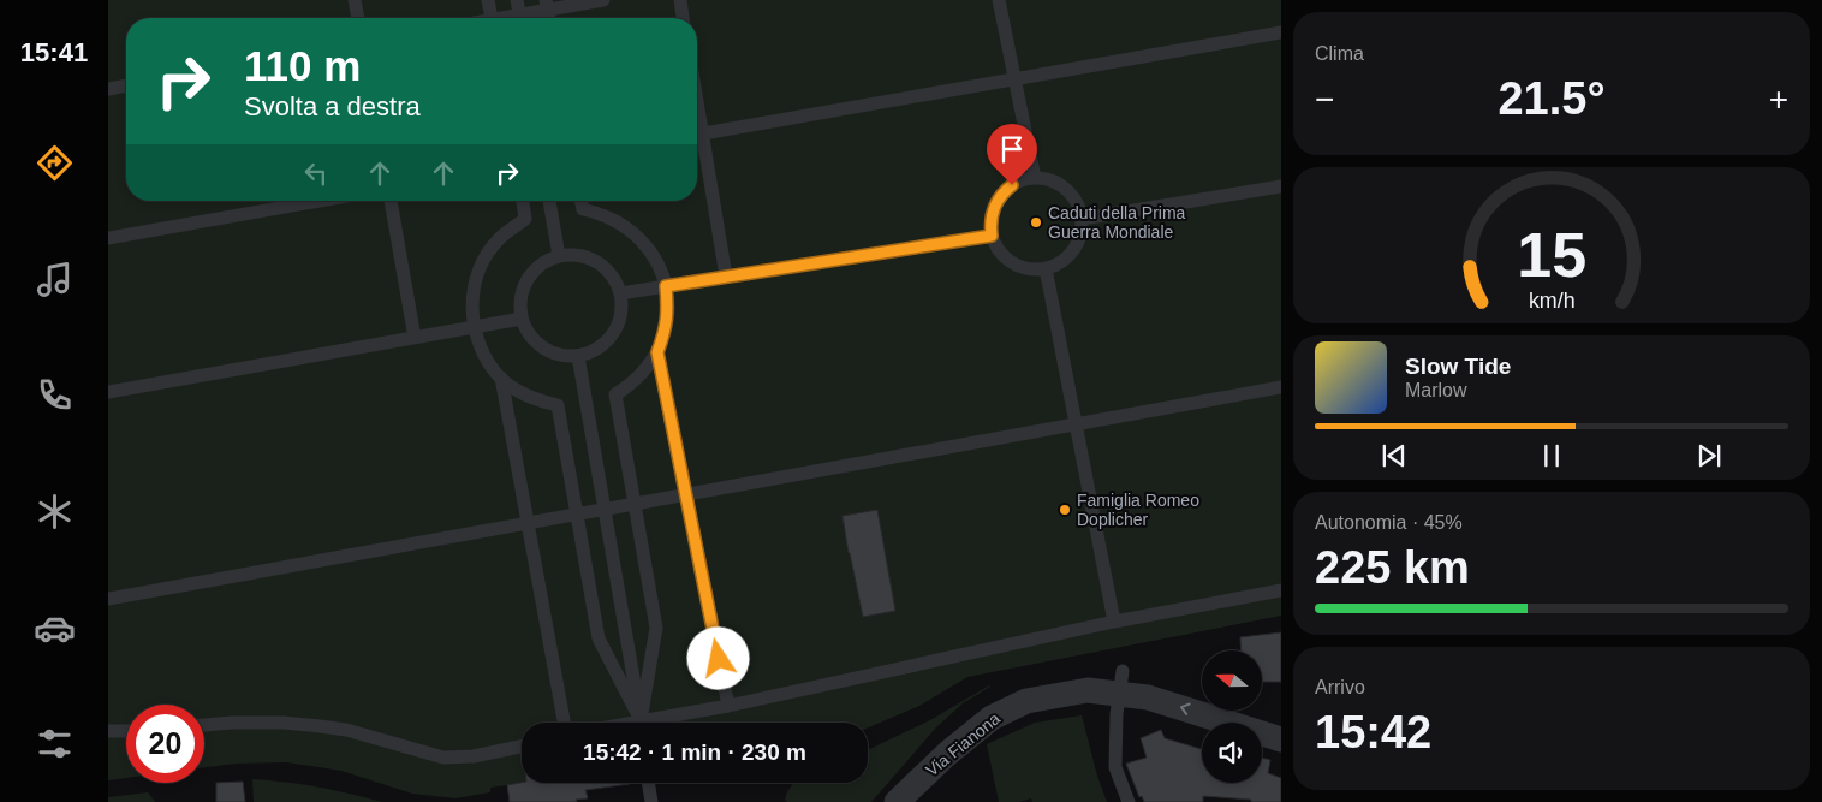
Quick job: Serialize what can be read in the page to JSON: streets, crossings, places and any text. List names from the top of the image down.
{
  "streets": {
    "street": ["Via Fianona"]
  },
  "one_way": ["Via Fianona"],
  "places": ["Caduti della Prima Guerra Mondiale", "Famiglia Romeo Doplicher"],
  "north": "left",
  "page": {
    "tabs": "15:41",
    "tile": [
      "Clima",
      ["Autonomia · 45%", "225 km"],
      ["Arrivo", "15:42"]
    ],
    "turn": ["110 m", "Svolta a destra"],
    "heat": ["−", "21.5°", "+"],
    "song": ["Slow Tide", "Marlow"],
    "limit": "20",
    "trip": "15:42 · 1 min · 230 m",
    "gauge": ["15", "km/h"]
  }
}
